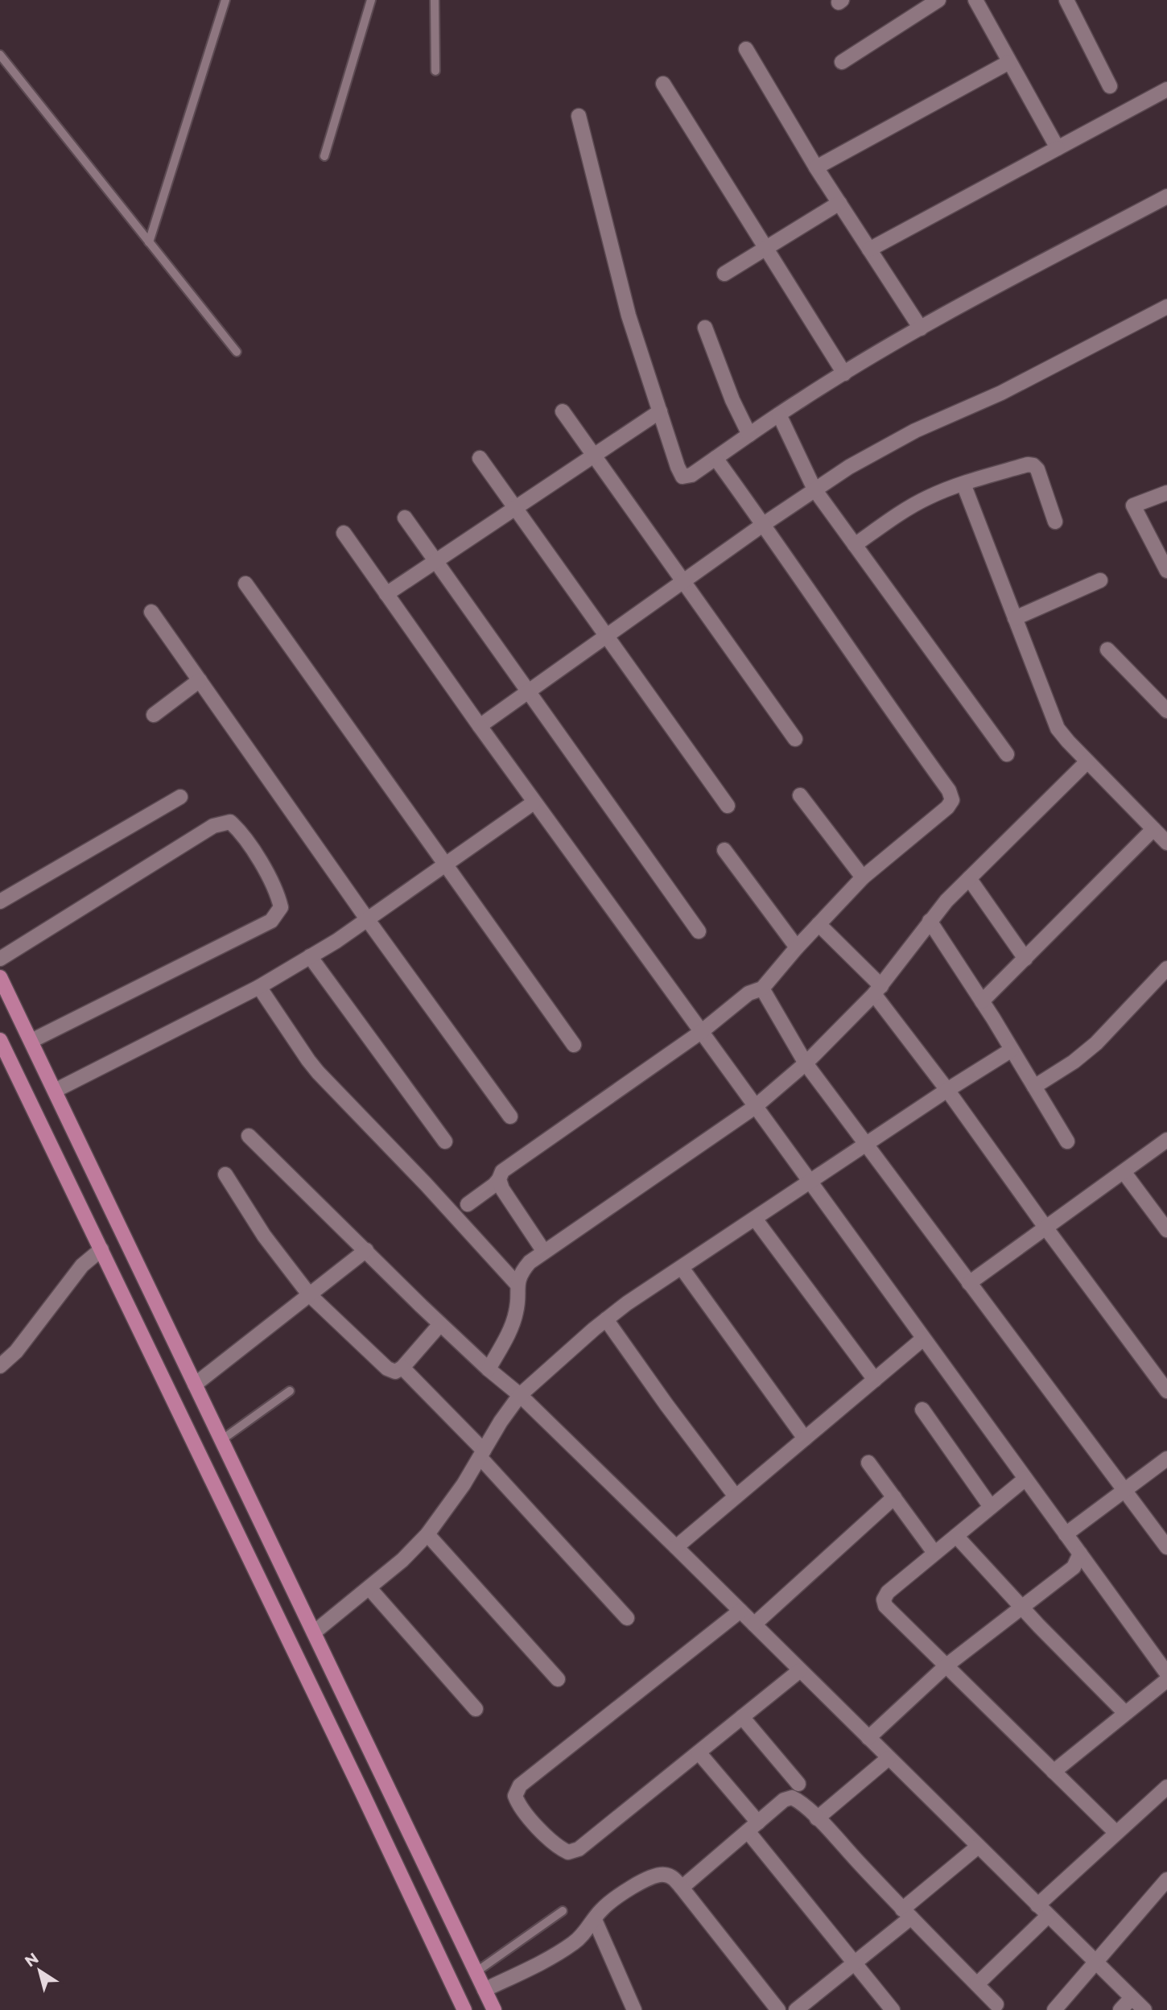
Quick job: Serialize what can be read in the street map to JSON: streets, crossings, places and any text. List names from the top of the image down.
{
  "north": "top left"
}
